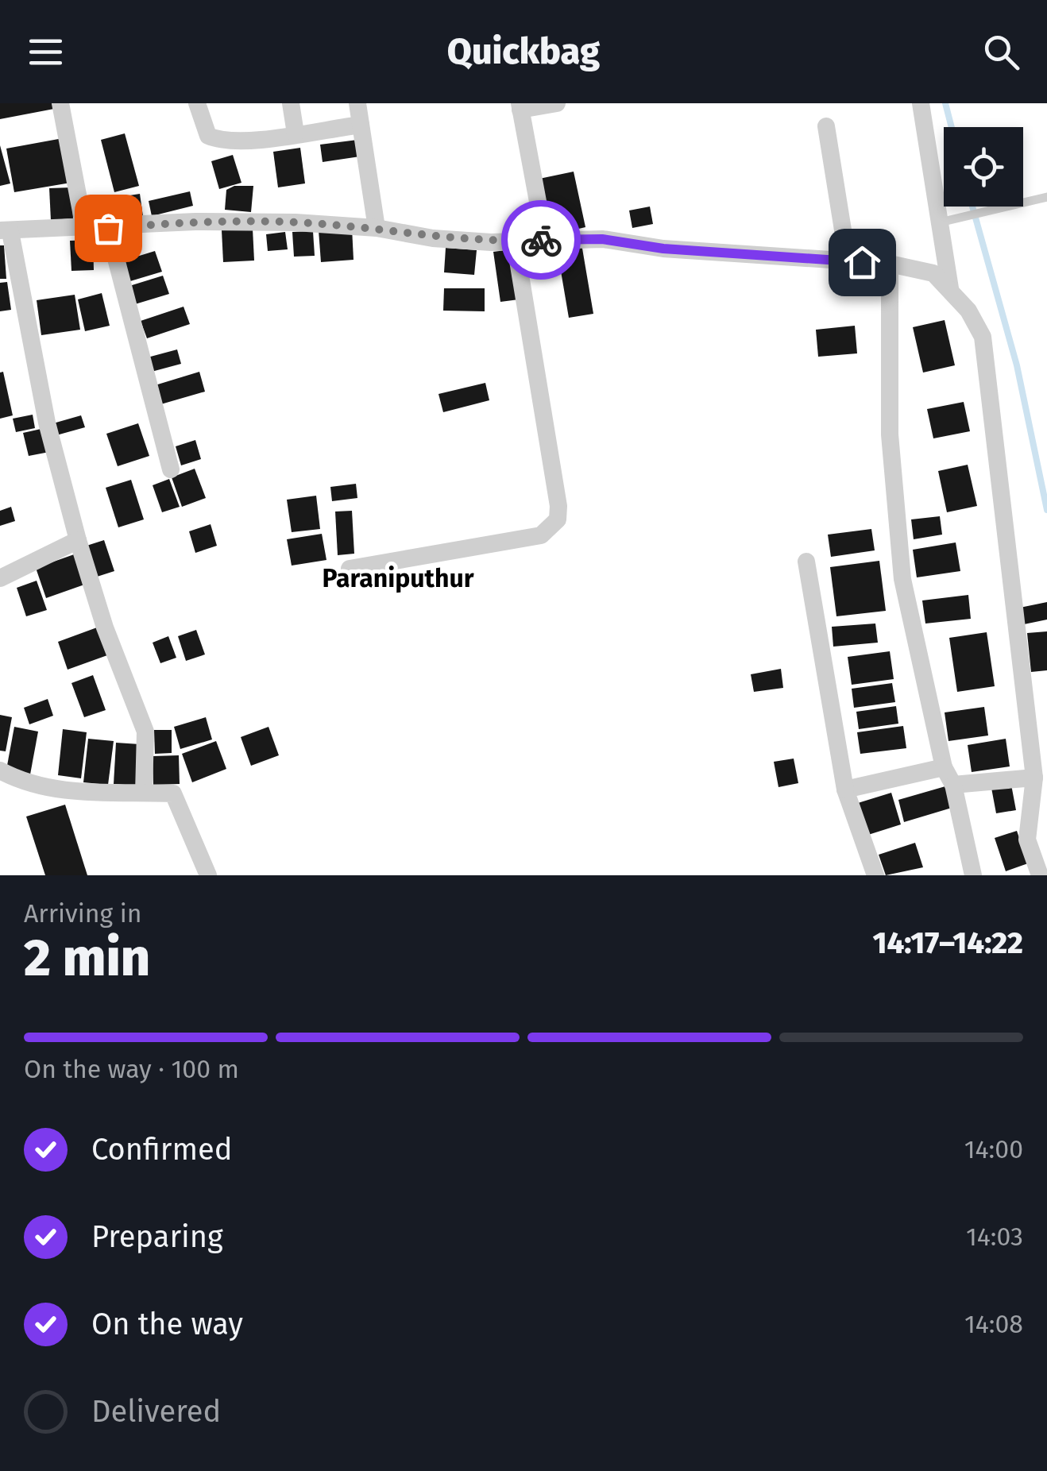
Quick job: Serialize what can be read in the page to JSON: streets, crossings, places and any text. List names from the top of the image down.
{
  "districts": ["Paraniputhur"],
  "page": {
    "header": "Quickbag",
    "heading": ["2 min", "Arriving in", "14:17–14:22"],
    "bar": "On the way · 100 m",
    "list": [
      ["Confirmed", "14:00"],
      ["Preparing", "14:03"],
      ["On the way", "14:08"],
      "Delivered"
    ]
  }
}
